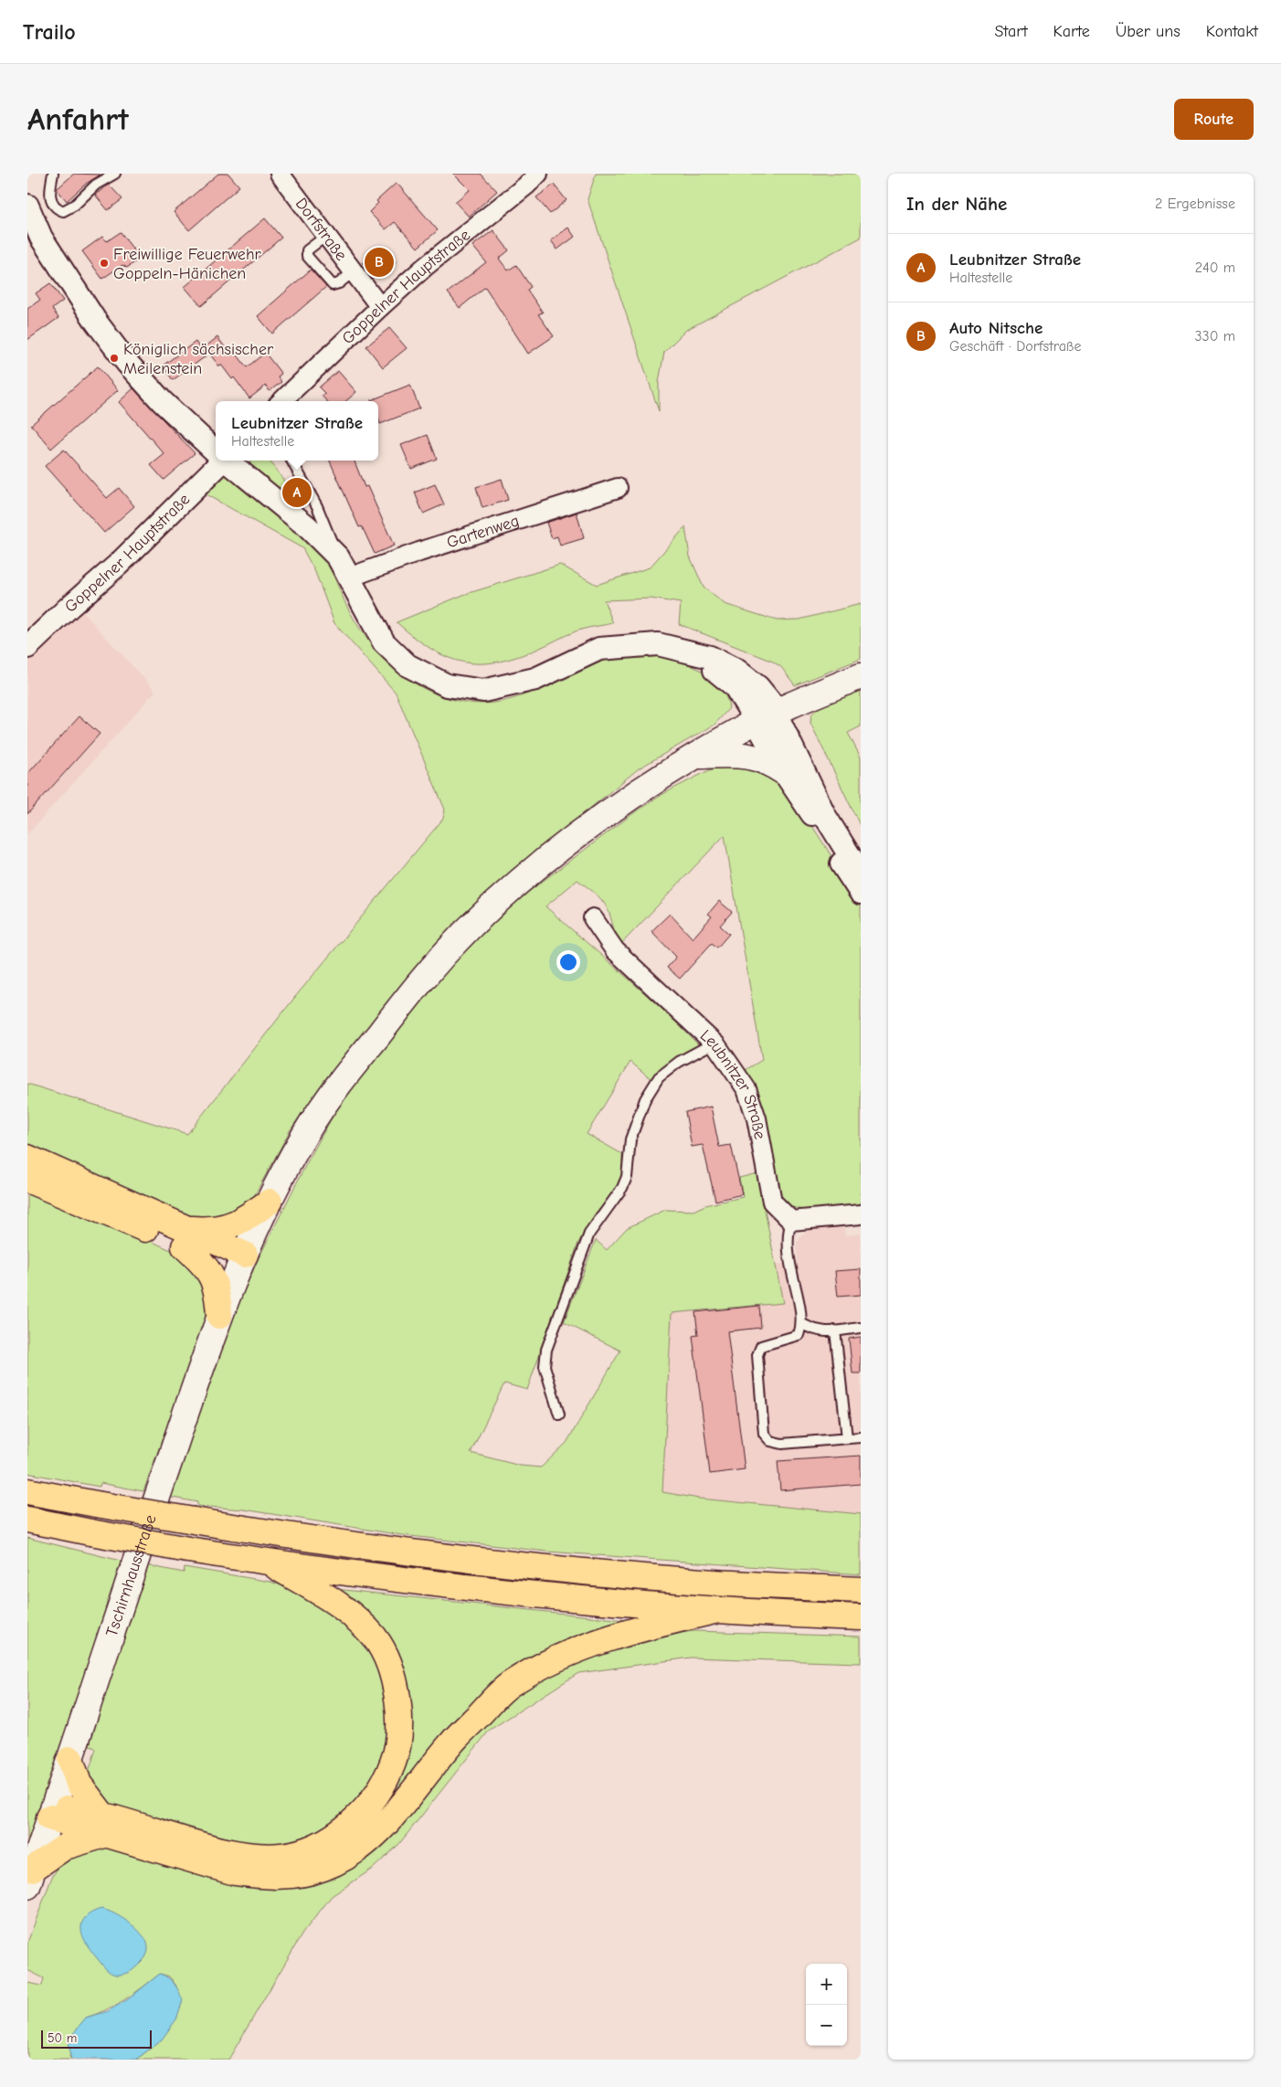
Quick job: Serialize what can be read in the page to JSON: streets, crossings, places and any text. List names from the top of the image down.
{
  "streets": {
    "main road": ["Tschirnhausstraße"],
    "street": [
      "Dorfstraße",
      "Goppelner Hauptstraße",
      "Gartenweg",
      "Leubnitzer Straße"
    ]
  },
  "crossings": [
    ["Dorfstraße", "Goppelner Hauptstraße"]
  ],
  "places": ["Freiwillige Feuerwehr Goppeln-Hänichen", "Königlich sächsischer Meilenstein"],
  "scale_bar": "50 m",
  "page": {
    "header": "Trailo",
    "nav": [
      "Start",
      "Karte",
      "Über uns",
      "Kontakt"
    ],
    "buttons": "Route",
    "title": "Anfahrt",
    "heading": ["In der Nähe", "2 Ergebnisse"],
    "list": [
      {
        "mark": "A",
        "name": "Leubnitzer Straße",
        "note": "Haltestelle",
        "value": "240 m"
      },
      {
        "mark": "B",
        "name": "Auto Nitsche",
        "note": "Geschäft · Dorfstraße",
        "value": "330 m"
      }
    ],
    "pins": ["B", "A"],
    "popup": ["Leubnitzer Straße", "Haltestelle"],
    "map_buttons": ["+", "−"],
    "scale": "50 m"
  }
}
